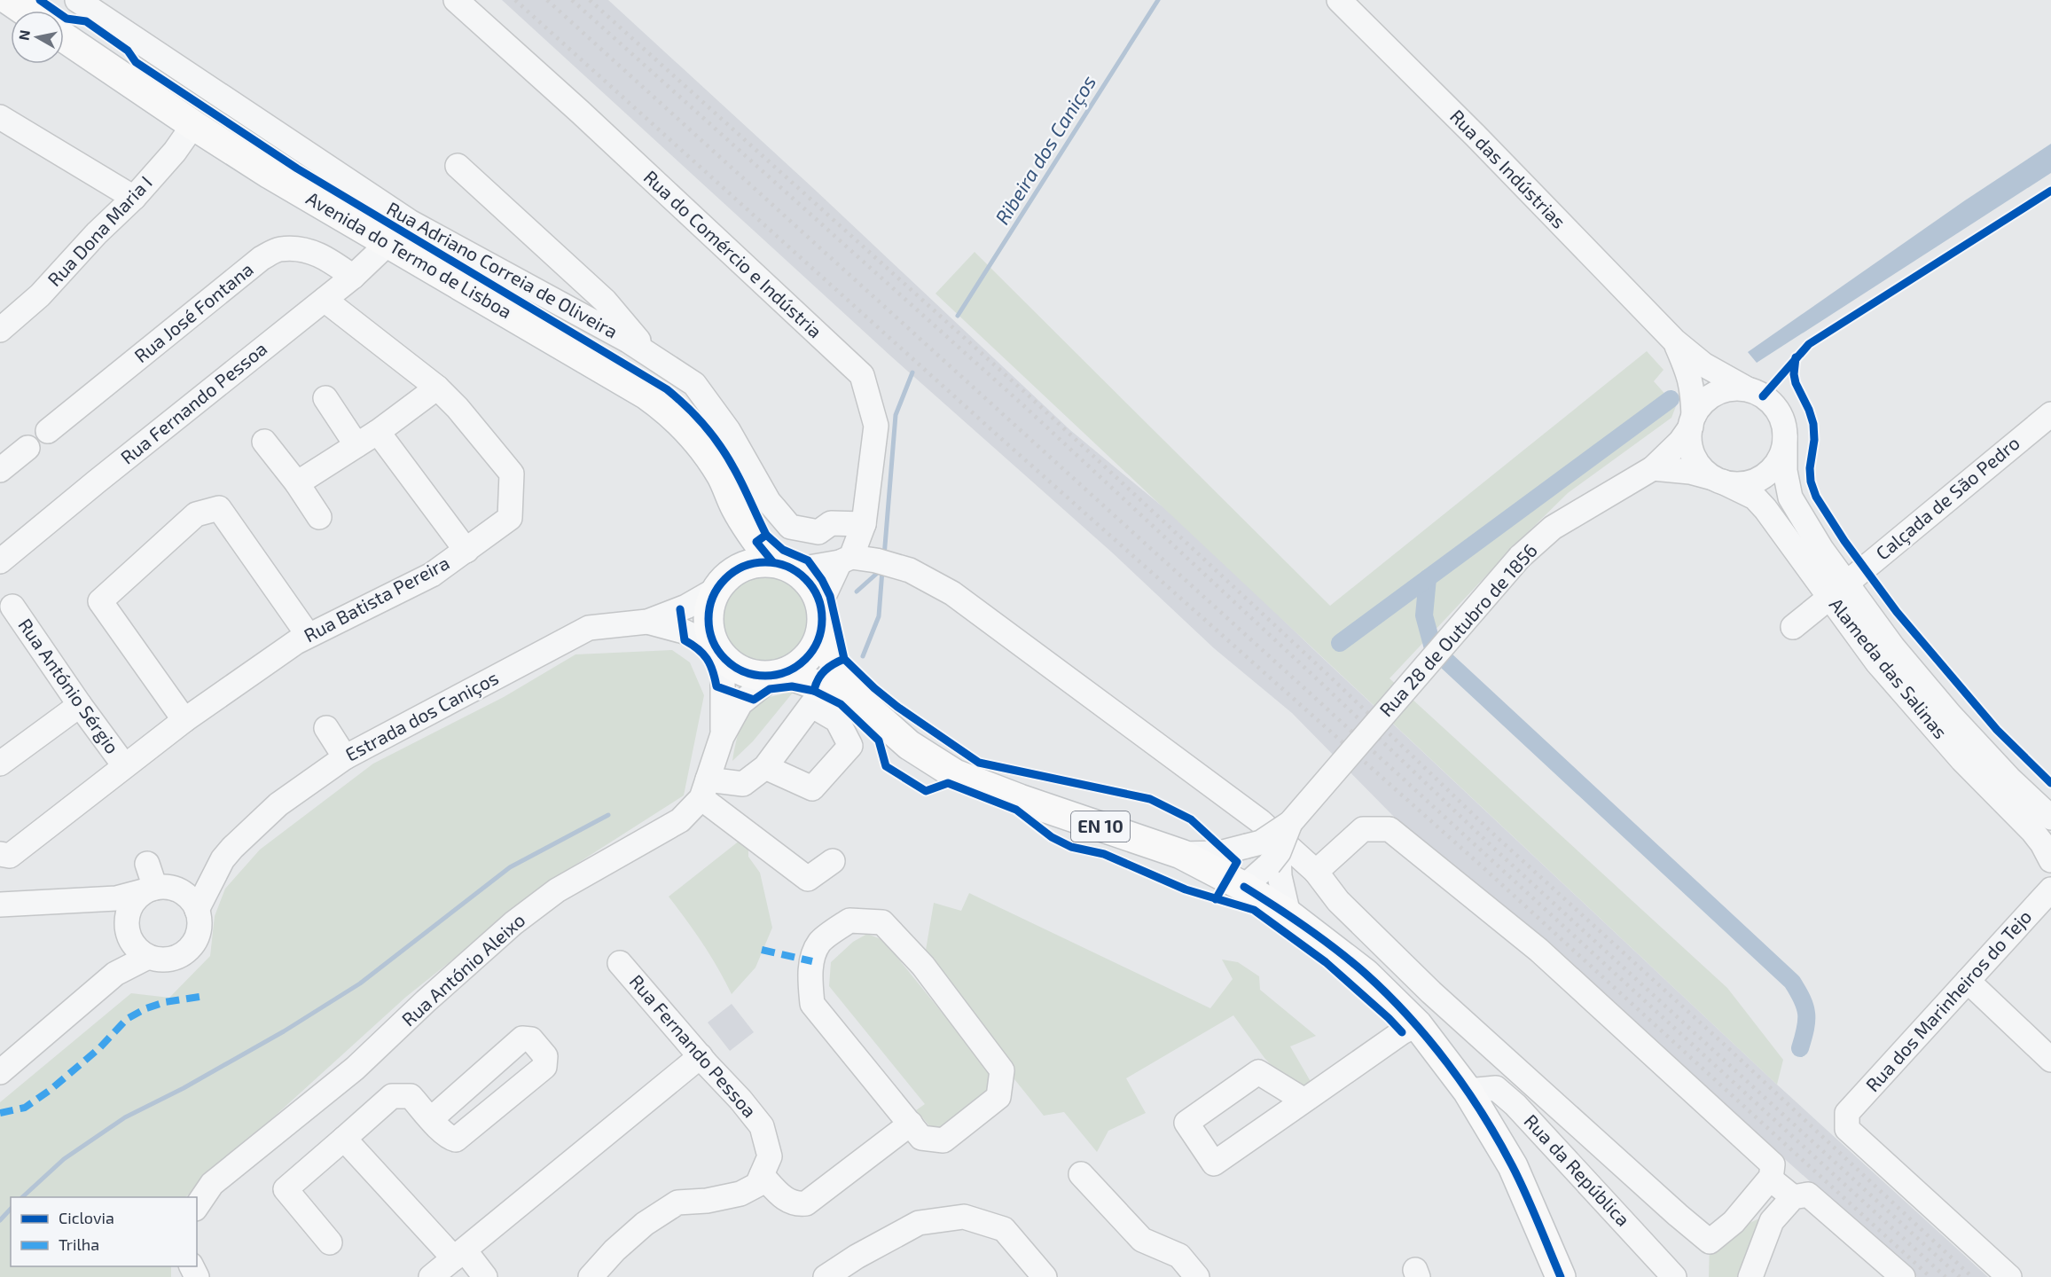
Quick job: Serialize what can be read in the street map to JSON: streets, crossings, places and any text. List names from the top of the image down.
{
  "streets": {
    "main road": ["Avenida do Termo de Lisboa", "EN 10"],
    "street": [
      "Rua das Indústrias",
      "Rua Dona Maria I",
      "Rua do Comércio e Indústria",
      "Rua Adriano Correia de Oliveira",
      "Rua José Fontana",
      "Rua Fernando Pessoa",
      "Calçada de São Pedro",
      "Rua Batista Pereira",
      "Rua 28 de Outubro de 1856",
      "Alameda das Salinas",
      "Rua António Sérgio",
      "Estrada dos Caniços",
      "Rua António Aleixo",
      "Rua dos Marinheiros do Tejo",
      "Rua da República"
    ]
  },
  "crossings": [
    ["Rua das Indústrias", "Rua 28 de Outubro de 1856"],
    ["Rua das Indústrias", "Alameda das Salinas"],
    ["Rua Dona Maria I", "Avenida do Termo de Lisboa"],
    ["Rua do Comércio e Indústria", "Avenida do Termo de Lisboa"],
    ["Rua do Comércio e Indústria", "Rua Adriano Correia de Oliveira"],
    ["Rua do Comércio e Indústria", "Estrada dos Caniços"],
    ["Rua do Comércio e Indústria", "Rua António Aleixo"],
    ["Avenida do Termo de Lisboa", "Rua Fernando Pessoa"],
    ["Avenida do Termo de Lisboa", "Estrada dos Caniços"],
    ["Avenida do Termo de Lisboa", "Rua António Aleixo"],
    ["Rua José Fontana", "Rua Fernando Pessoa"],
    ["Rua Fernando Pessoa", "Rua Batista Pereira"],
    ["Calçada de São Pedro", "Alameda das Salinas"],
    ["Rua Batista Pereira", "Rua António Sérgio"],
    ["Rua 28 de Outubro de 1856", "Alameda das Salinas"],
    ["Rua 28 de Outubro de 1856", "EN 10"],
    ["Estrada dos Caniços", "Rua António Aleixo"],
    ["EN 10", "Rua da República"]
  ],
  "water": ["Ribeira dos Caniços"],
  "legend": ["Ciclovia", "Trilha"],
  "north": "left"
}
